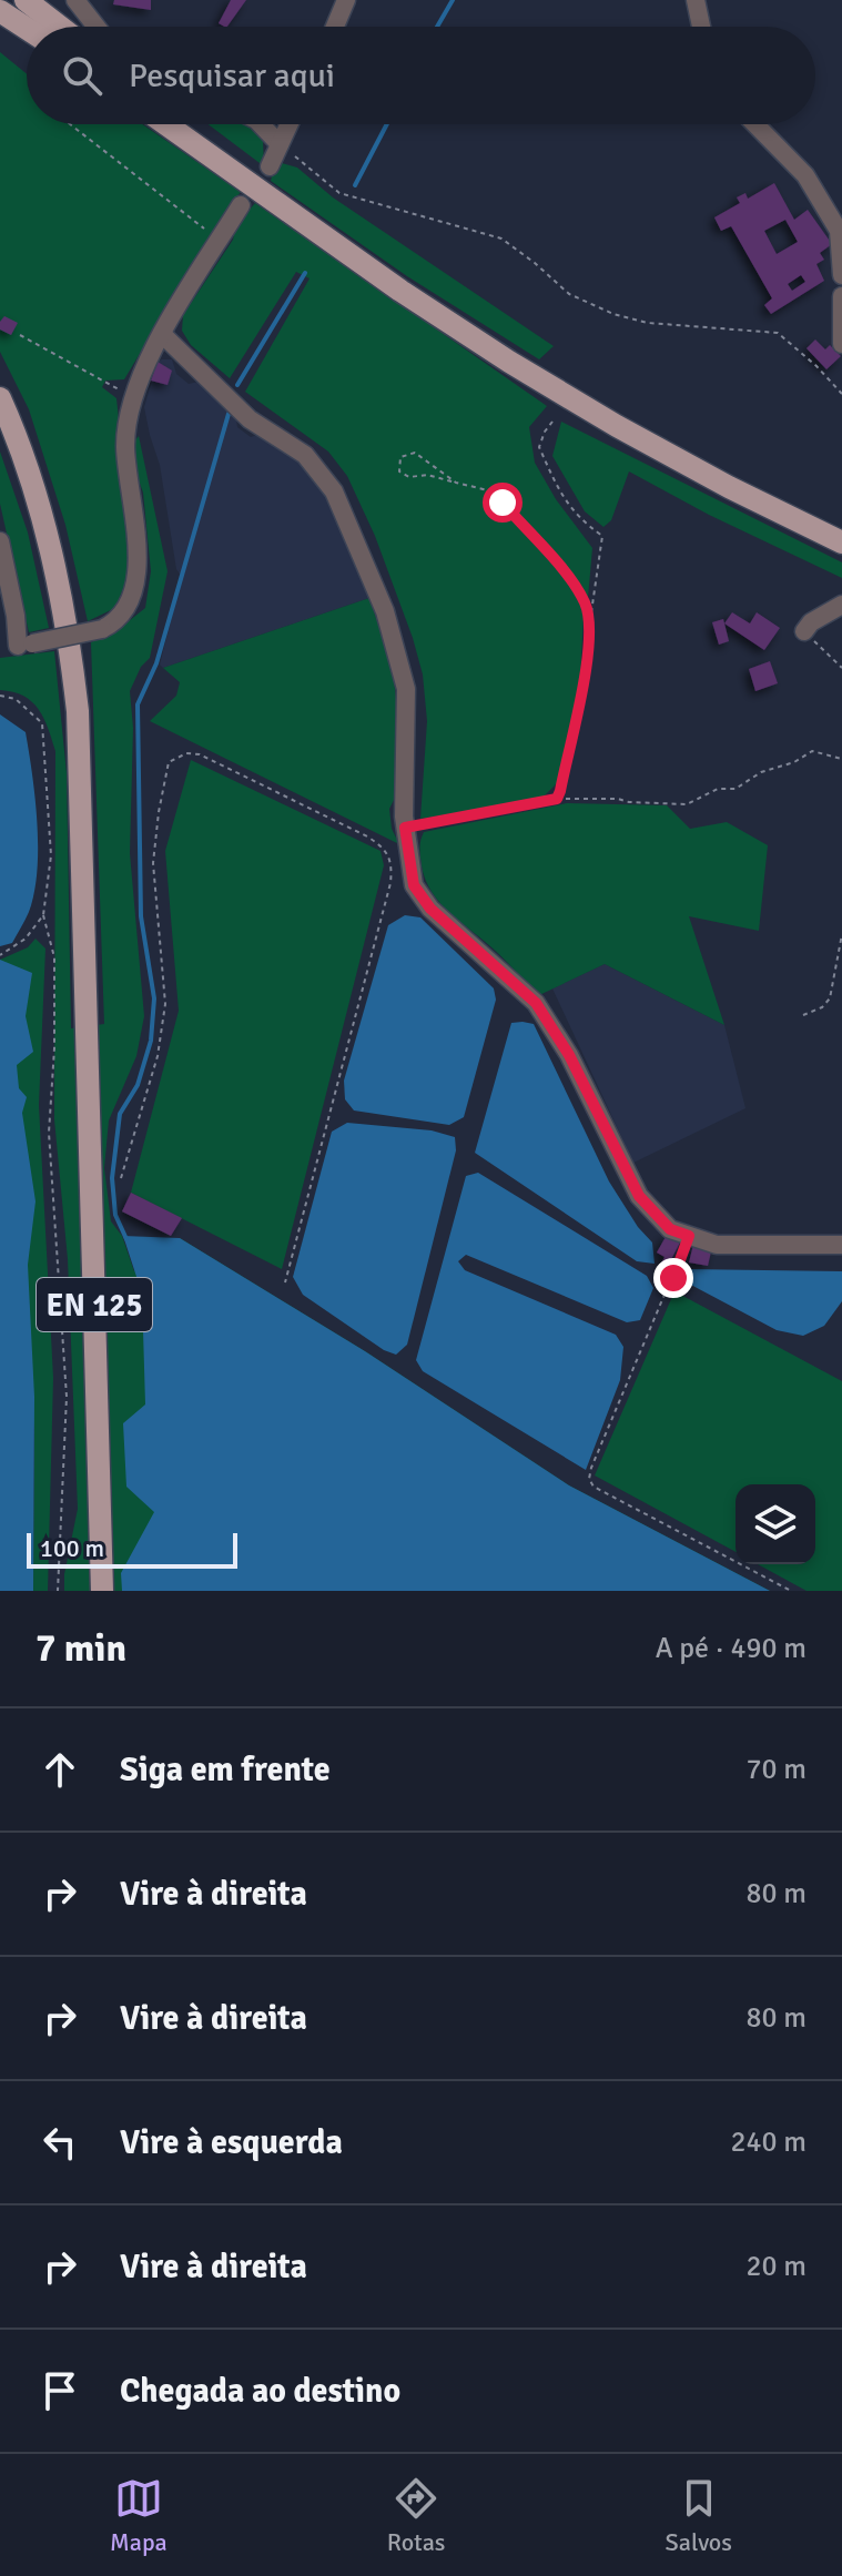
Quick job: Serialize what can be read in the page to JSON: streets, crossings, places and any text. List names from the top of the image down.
{
  "streets": {
    "main road": ["EN 125"]
  },
  "scale_bar": "100 m",
  "page": {
    "search": "Pesquisar aqui",
    "scale": "100 m",
    "heading": ["7 min", "A pé · 490 m"],
    "list": [
      ["Siga em frente", "70 m"],
      ["Vire à direita", "80 m"],
      ["Vire à direita", "80 m"],
      ["Vire à esquerda", "240 m"],
      ["Vire à direita", "20 m"],
      "Chegada ao destino"
    ],
    "nav": ["Mapa", "Rotas", "Salvos"]
  }
}
